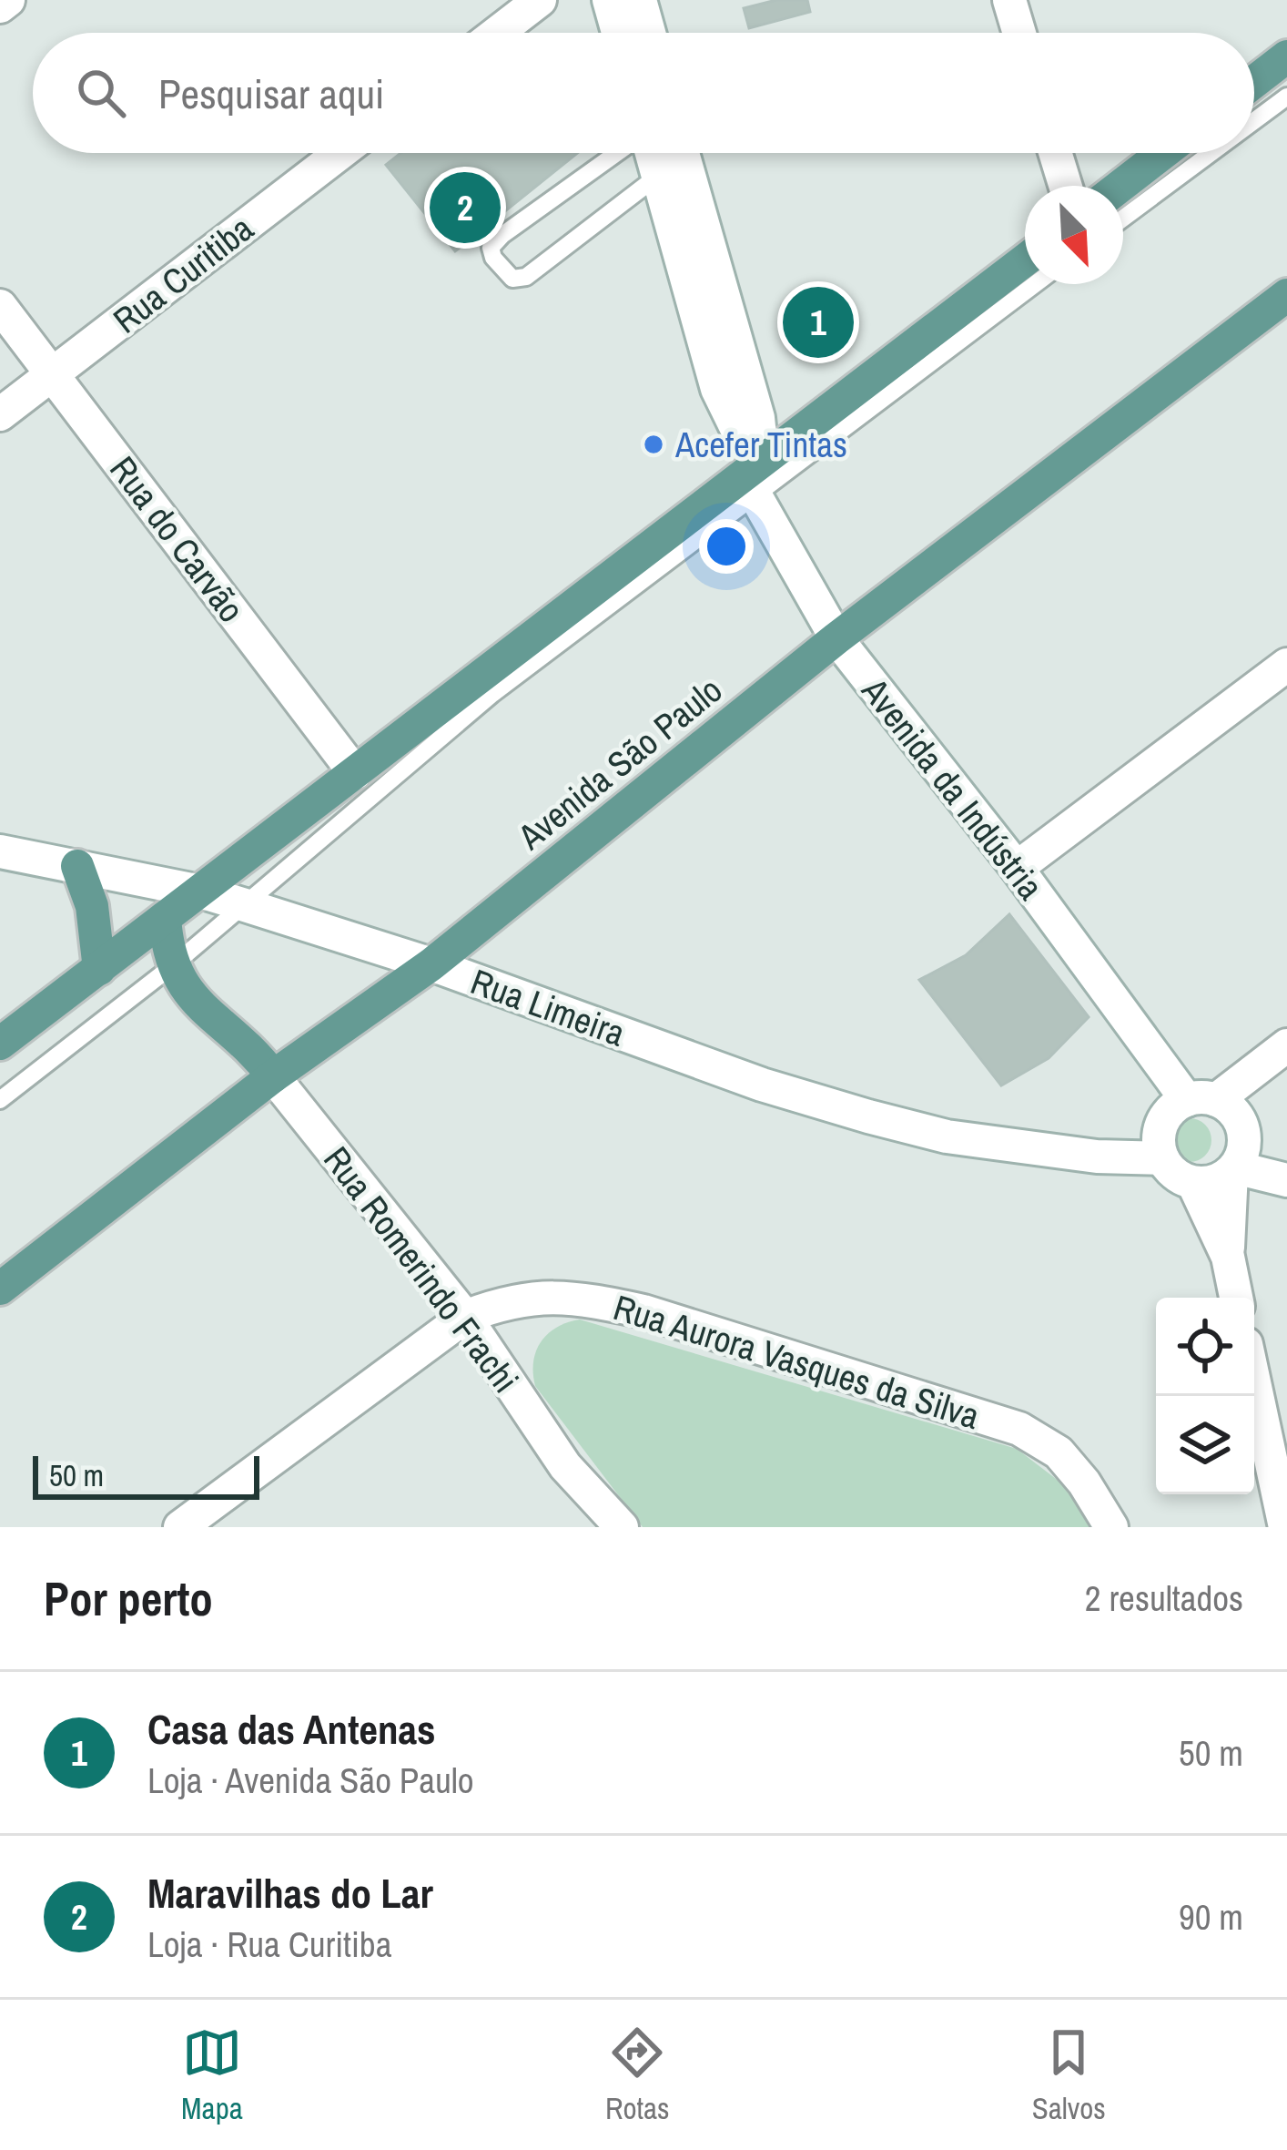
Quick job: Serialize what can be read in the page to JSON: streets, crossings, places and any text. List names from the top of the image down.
{
  "streets": {
    "main road": ["Avenida São Paulo"],
    "street": [
      "Rua Curitiba",
      "Rua do Carvão",
      "Avenida da Indústria",
      "Rua Limeira",
      "Rua Romerindo Frachi",
      "Rua Aurora Vasques da Silva"
    ]
  },
  "crossings": [
    ["Rua Curitiba", "Rua do Carvão"],
    ["Avenida São Paulo", "Avenida da Indústria"],
    ["Avenida São Paulo", "Rua Limeira"],
    ["Avenida São Paulo", "Rua Romerindo Frachi"],
    ["Avenida da Indústria", "Rua Limeira"],
    ["Rua Romerindo Frachi", "Rua Aurora Vasques da Silva"]
  ],
  "places": ["Acefer Tintas"],
  "scale_bar": "50 m",
  "north": "bottom right",
  "page": {
    "search": "Pesquisar aqui",
    "pins": ["2", "1"],
    "scale": "50 m",
    "heading": ["Por perto", "2 resultados"],
    "list": [
      {
        "mark": "1",
        "name": "Casa das Antenas",
        "note": "Loja · Avenida São Paulo",
        "value": "50 m"
      },
      {
        "mark": "2",
        "name": "Maravilhas do Lar",
        "note": "Loja · Rua Curitiba",
        "value": "90 m"
      }
    ],
    "nav": ["Mapa", "Rotas", "Salvos"]
  }
}
